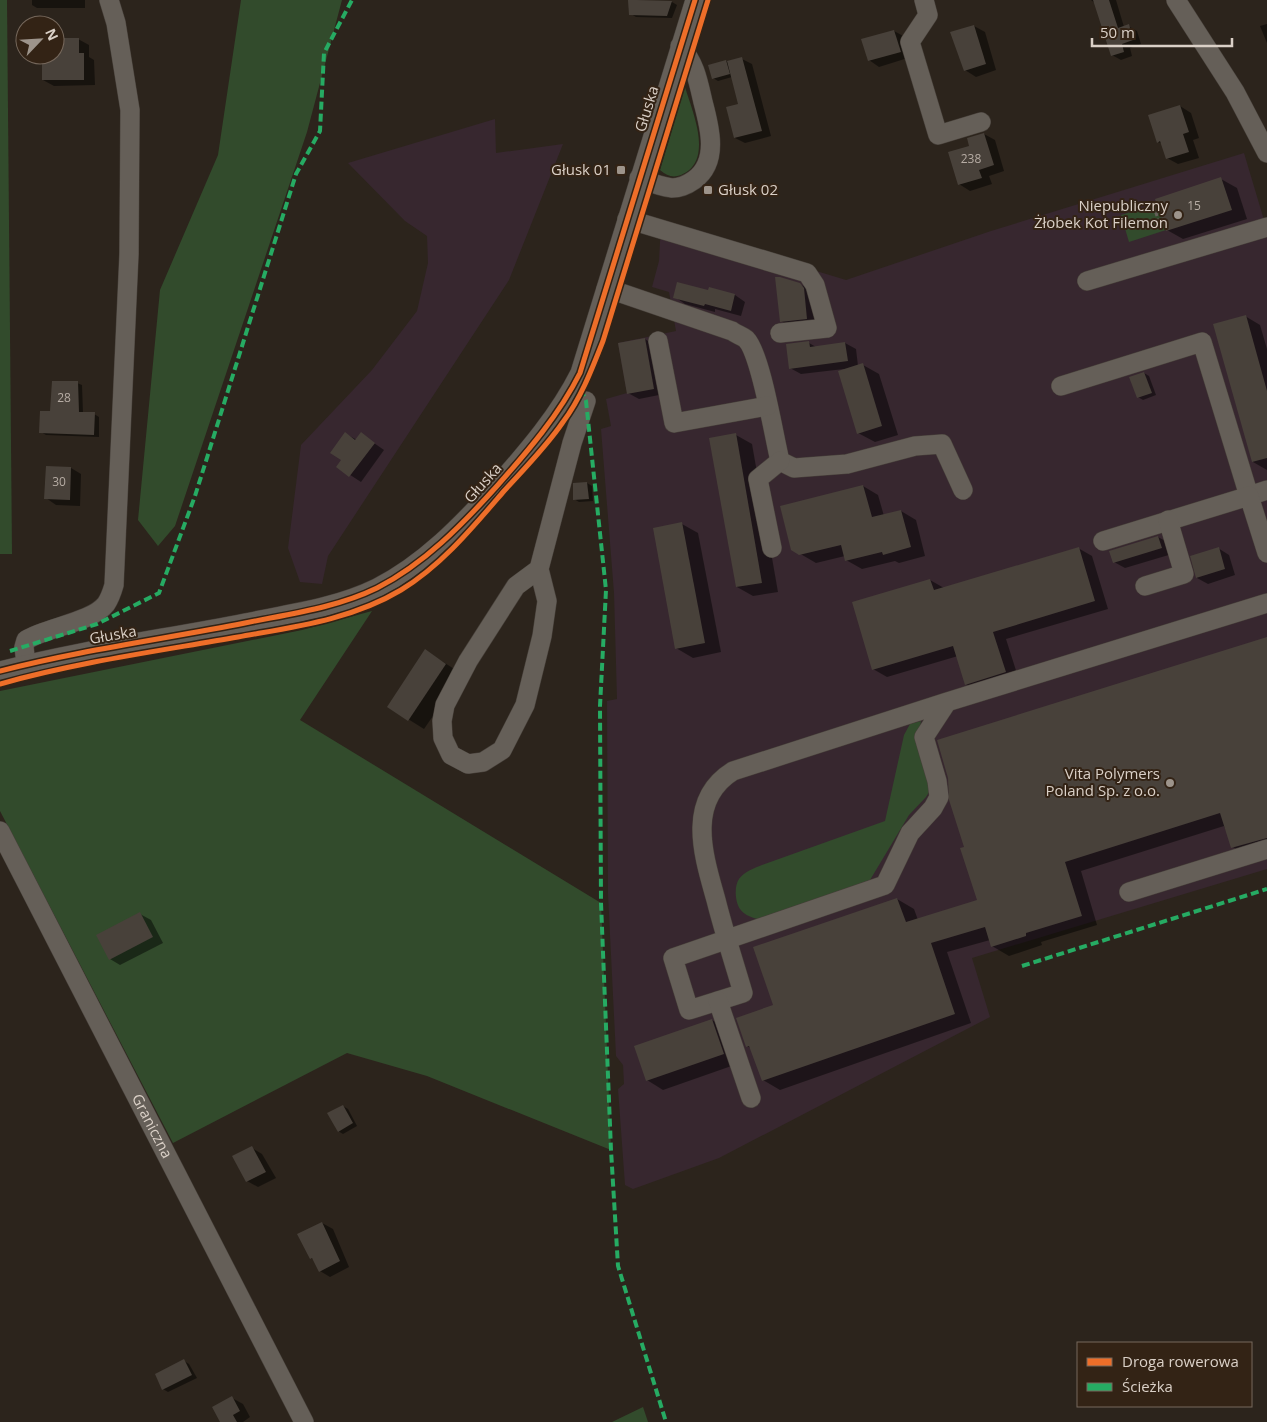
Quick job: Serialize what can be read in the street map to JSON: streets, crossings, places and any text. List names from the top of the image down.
{
  "streets": {
    "street": ["Głuska", "Graniczna"]
  },
  "places": {
    "transit": ["Głusk 01", "Głusk 02"],
    "other": ["Niepubliczny Żłobek Kot Filemon", "Vita Polymers Poland Sp. z o.o."]
  },
  "house_numbers": [
    "238",
    "15",
    "28",
    "30"
  ],
  "legend": ["Droga rowerowa", "Ścieżka"],
  "scale_bar": "50 m",
  "north": "top right"
}
